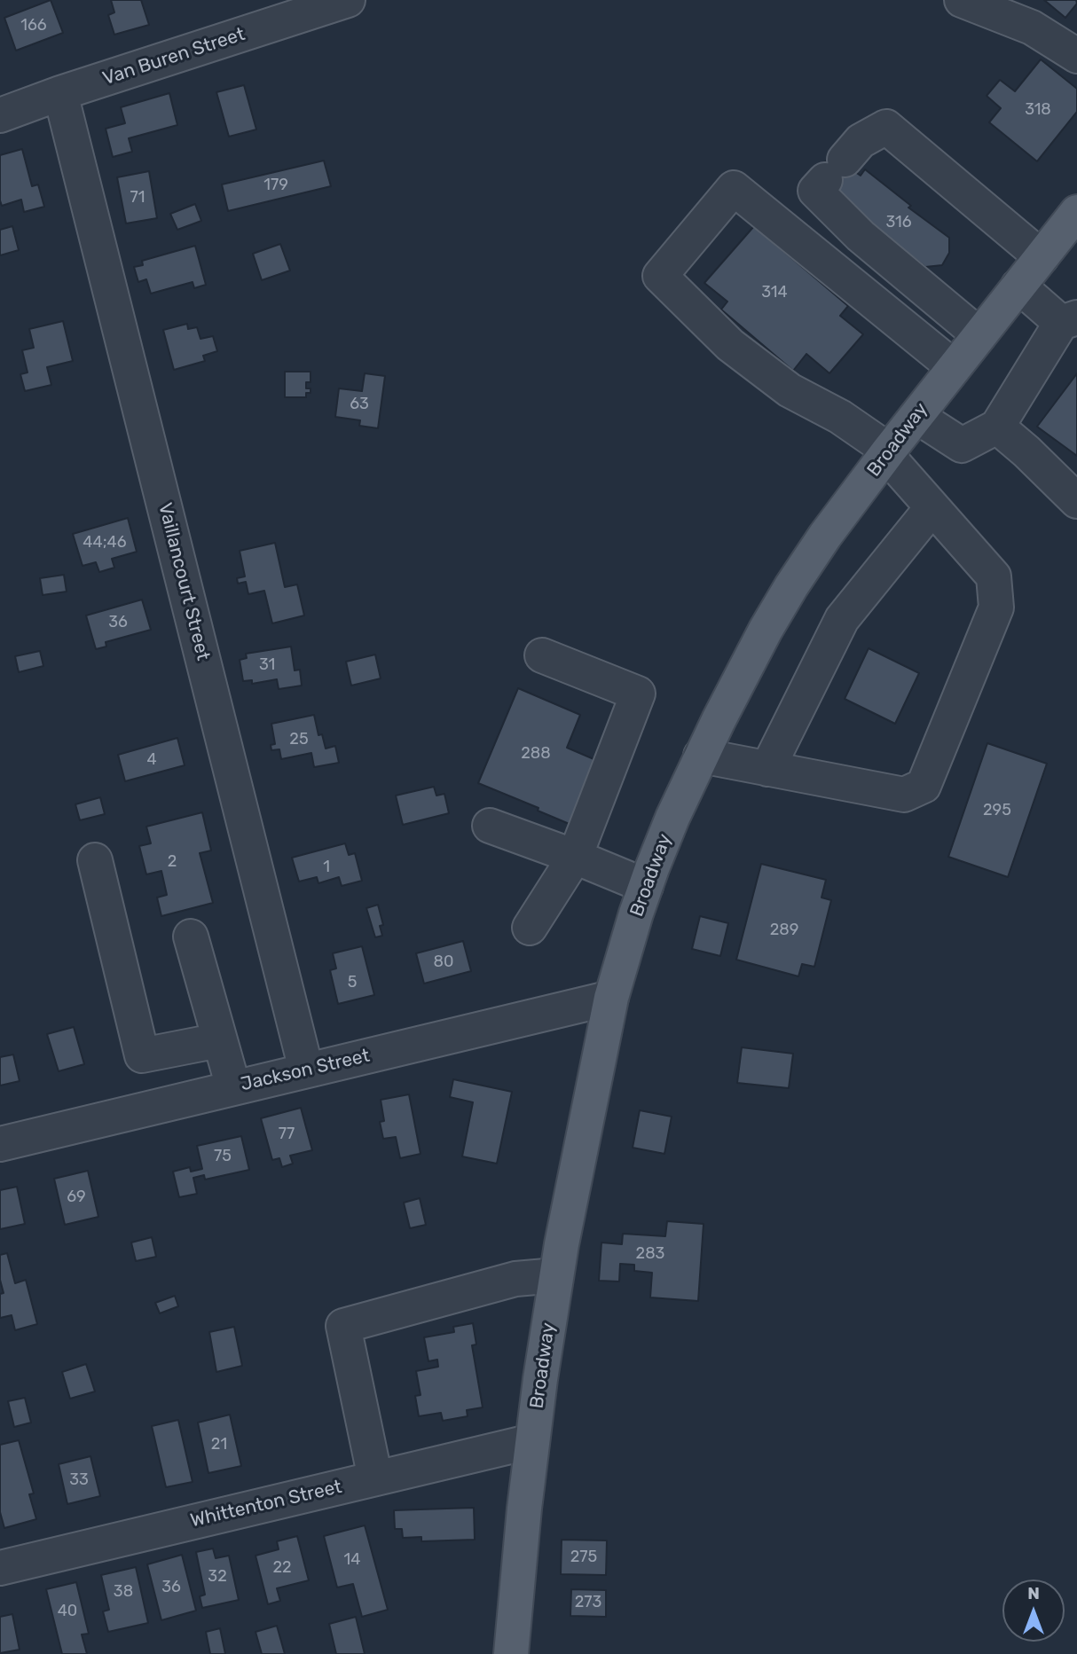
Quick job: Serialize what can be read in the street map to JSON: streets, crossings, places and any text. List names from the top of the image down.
{
  "streets": {
    "main road": ["Broadway"],
    "street": [
      "Van Buren Street",
      "Vaillancourt Street",
      "Jackson Street",
      "Whittenton Street"
    ]
  },
  "crossings": [
    ["Van Buren Street", "Vaillancourt Street"],
    ["Broadway", "Jackson Street"],
    ["Broadway", "Whittenton Street"],
    ["Vaillancourt Street", "Jackson Street"]
  ],
  "house_numbers": [
    "166",
    "318",
    "179",
    "71",
    "316",
    "314",
    "63",
    "44;46",
    "36",
    "31",
    "25",
    "288",
    "4",
    "295",
    "2",
    "1",
    "289",
    "80",
    "5",
    "77",
    "75",
    "69",
    "283",
    "21",
    "33",
    "275",
    "14",
    "22",
    "32",
    "36",
    "38",
    "273",
    "40"
  ],
  "north": "top"
}
